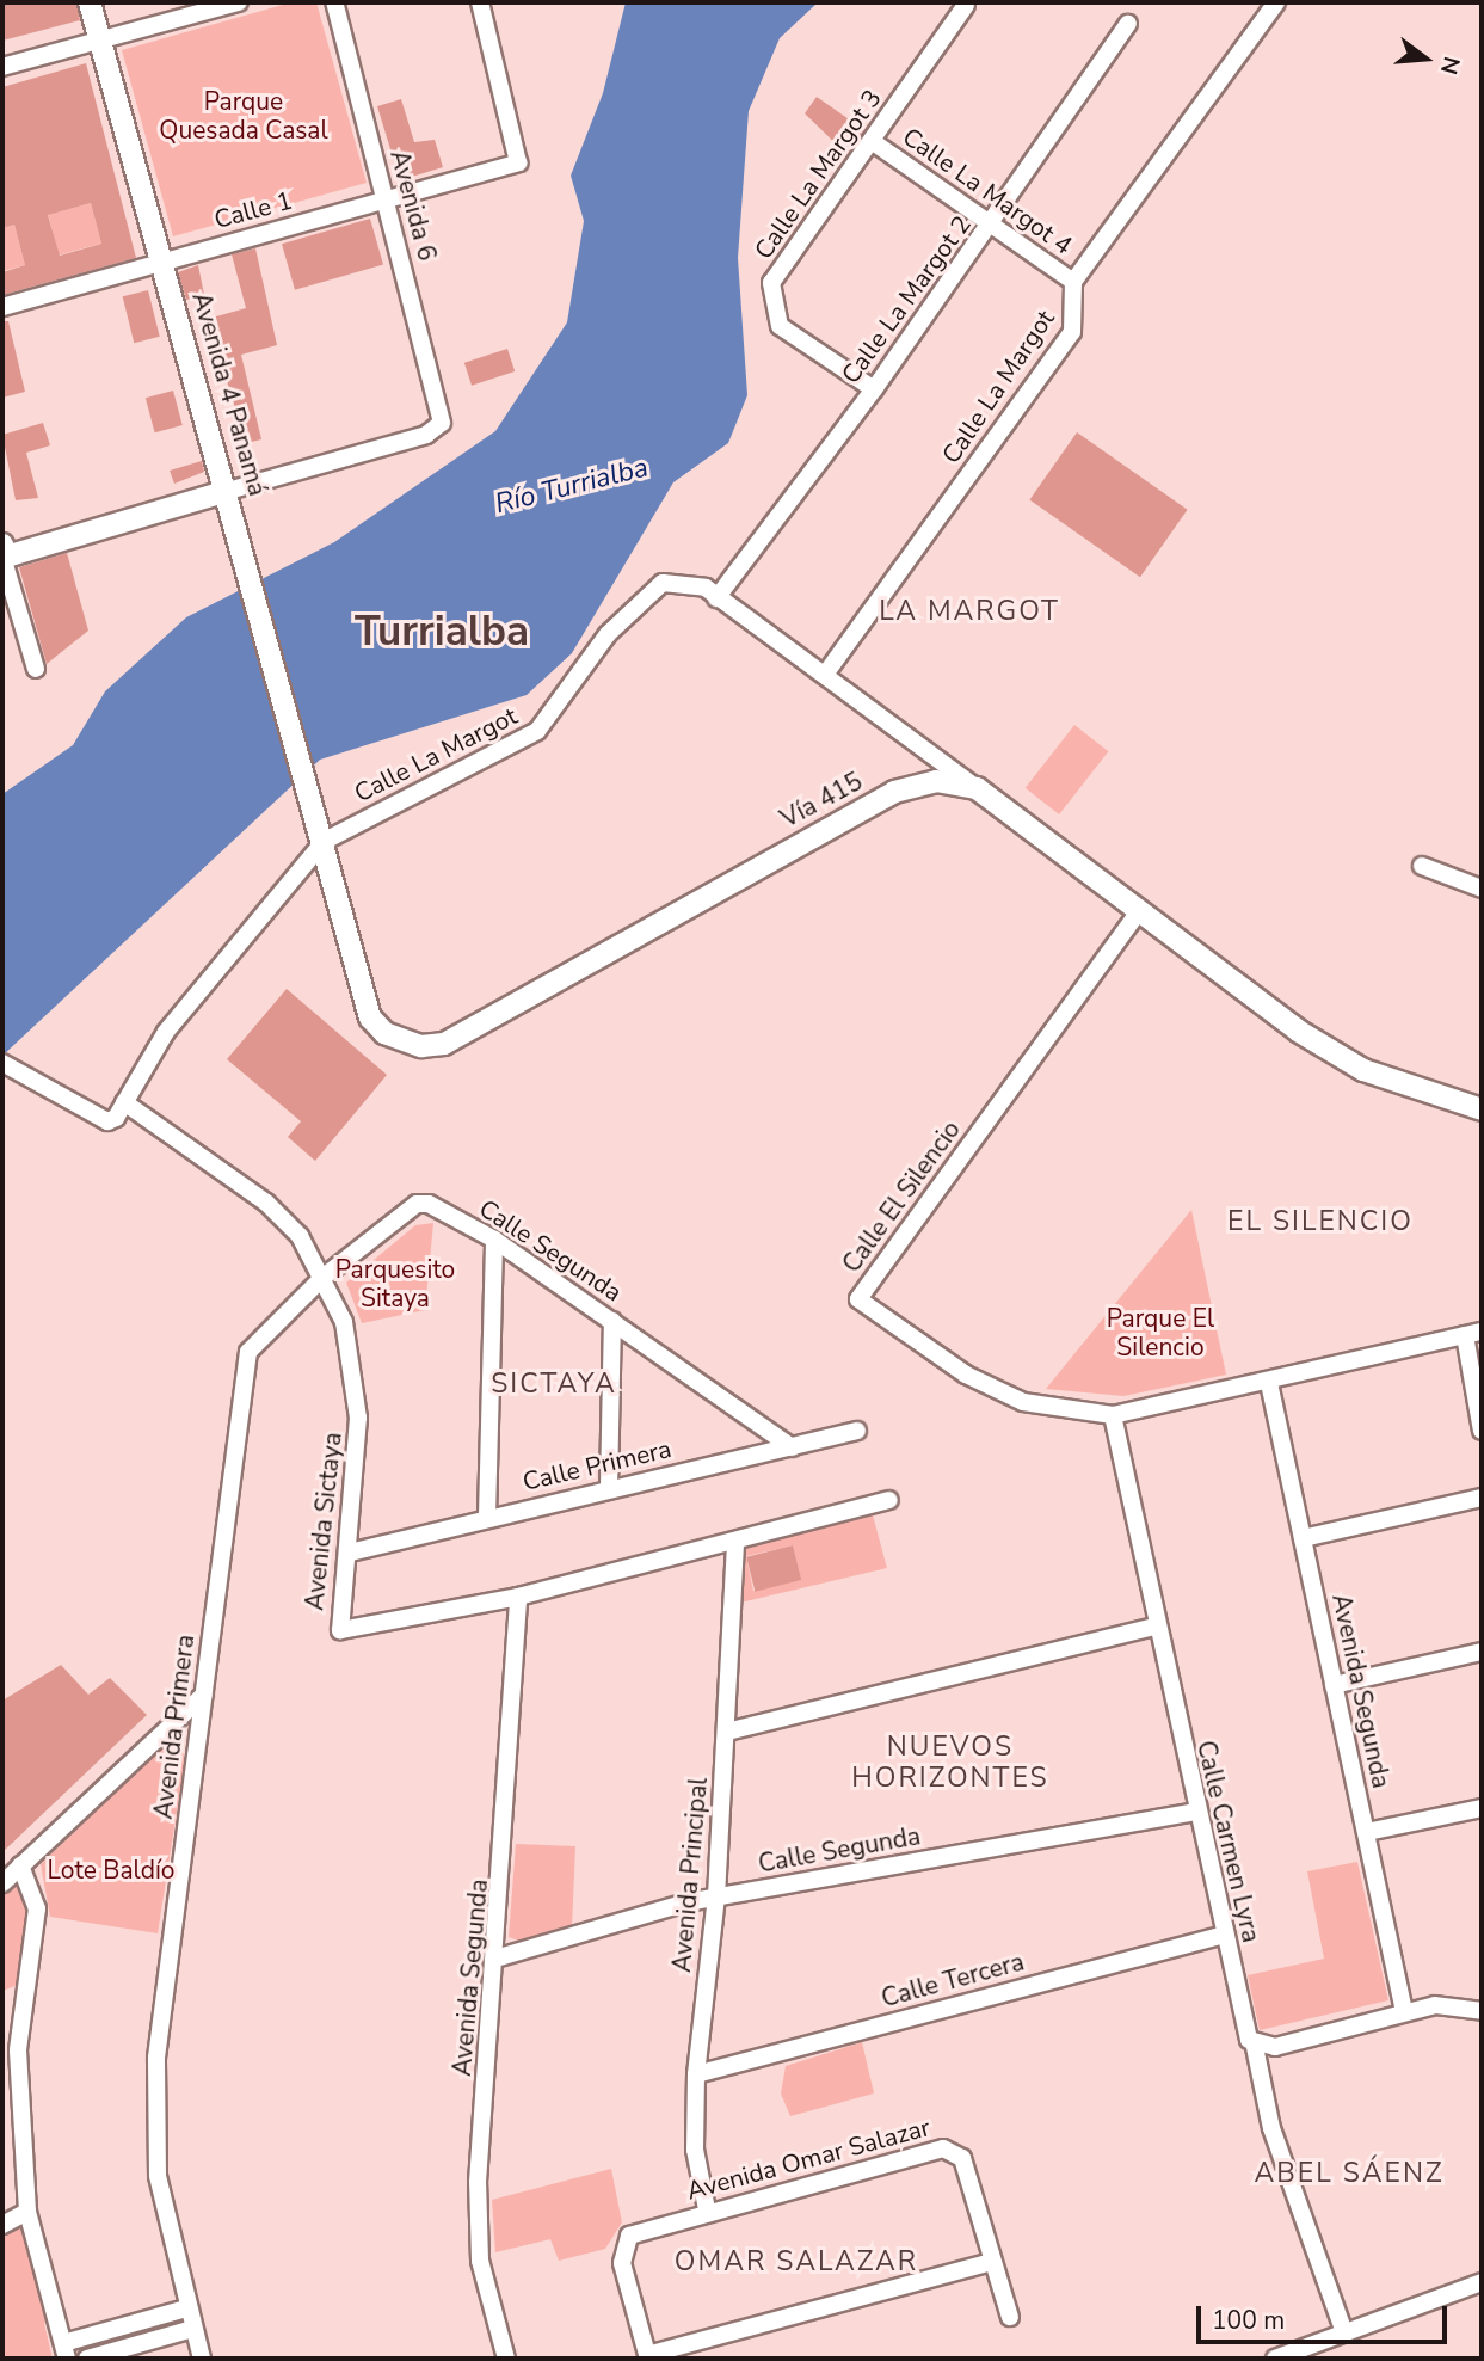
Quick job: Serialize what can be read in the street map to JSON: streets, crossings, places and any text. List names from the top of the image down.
{
  "streets": {
    "street": [
      "Calle La Margot 3",
      "Calle La Margot 4",
      "Avenida 6",
      "Calle 1",
      "Calle La Margot 2",
      "Calle La Margot",
      "Avenida 4 Panamá",
      "Vía 415",
      "Calle El Silencio",
      "Calle Segunda",
      "Calle Primera",
      "Avenida Sictaya",
      "Avenida Segunda",
      "Avenida Primera",
      "Calle Carmen Lyra",
      "Avenida Principal",
      "Calle Tercera",
      "Avenida Omar Salazar"
    ]
  },
  "crossings": [
    ["Calle La Margot 3", "Calle La Margot 4"],
    ["Calle La Margot 3", "Calle La Margot 2"],
    ["Calle La Margot 4", "Calle La Margot 2"],
    ["Calle La Margot 4", "Calle La Margot"],
    ["Avenida 6", "Calle 1"],
    ["Avenida 6", "Avenida 4 Panamá"],
    ["Calle 1", "Avenida 4 Panamá"],
    ["Calle La Margot 2", "Calle La Margot"],
    ["Calle La Margot", "Vía 415"],
    ["Avenida 4 Panamá", "Vía 415"],
    ["Vía 415", "Calle El Silencio"],
    ["Calle El Silencio", "Avenida Segunda"],
    ["Calle El Silencio", "Calle Carmen Lyra"],
    ["Calle Segunda", "Calle Primera"],
    ["Calle Segunda", "Avenida Sictaya"],
    ["Calle Segunda", "Avenida Segunda"],
    ["Calle Segunda", "Avenida Primera"],
    ["Calle Segunda", "Calle Carmen Lyra"],
    ["Calle Segunda", "Avenida Principal"],
    ["Calle Primera", "Avenida Sictaya"],
    ["Avenida Sictaya", "Avenida Segunda"],
    ["Avenida Sictaya", "Avenida Primera"],
    ["Avenida Sictaya", "Avenida Principal"],
    ["Calle Carmen Lyra", "Calle Tercera"],
    ["Avenida Principal", "Calle Tercera"],
    ["Avenida Principal", "Avenida Omar Salazar"]
  ],
  "districts": [
    "LA MARGOT",
    "Turrialba",
    "EL SILENCIO",
    "SICTAYA",
    "NUEVOS HORIZONTES",
    "ABEL SÁENZ",
    "OMAR SALAZAR"
  ],
  "water": ["Río Turrialba"],
  "parks": [
    "Parque Quesada Casal",
    "Parquesito Sitaya",
    "Parque El Silencio",
    "Lote Baldío"
  ],
  "scale_bar": "100 m",
  "north": "right"
}
